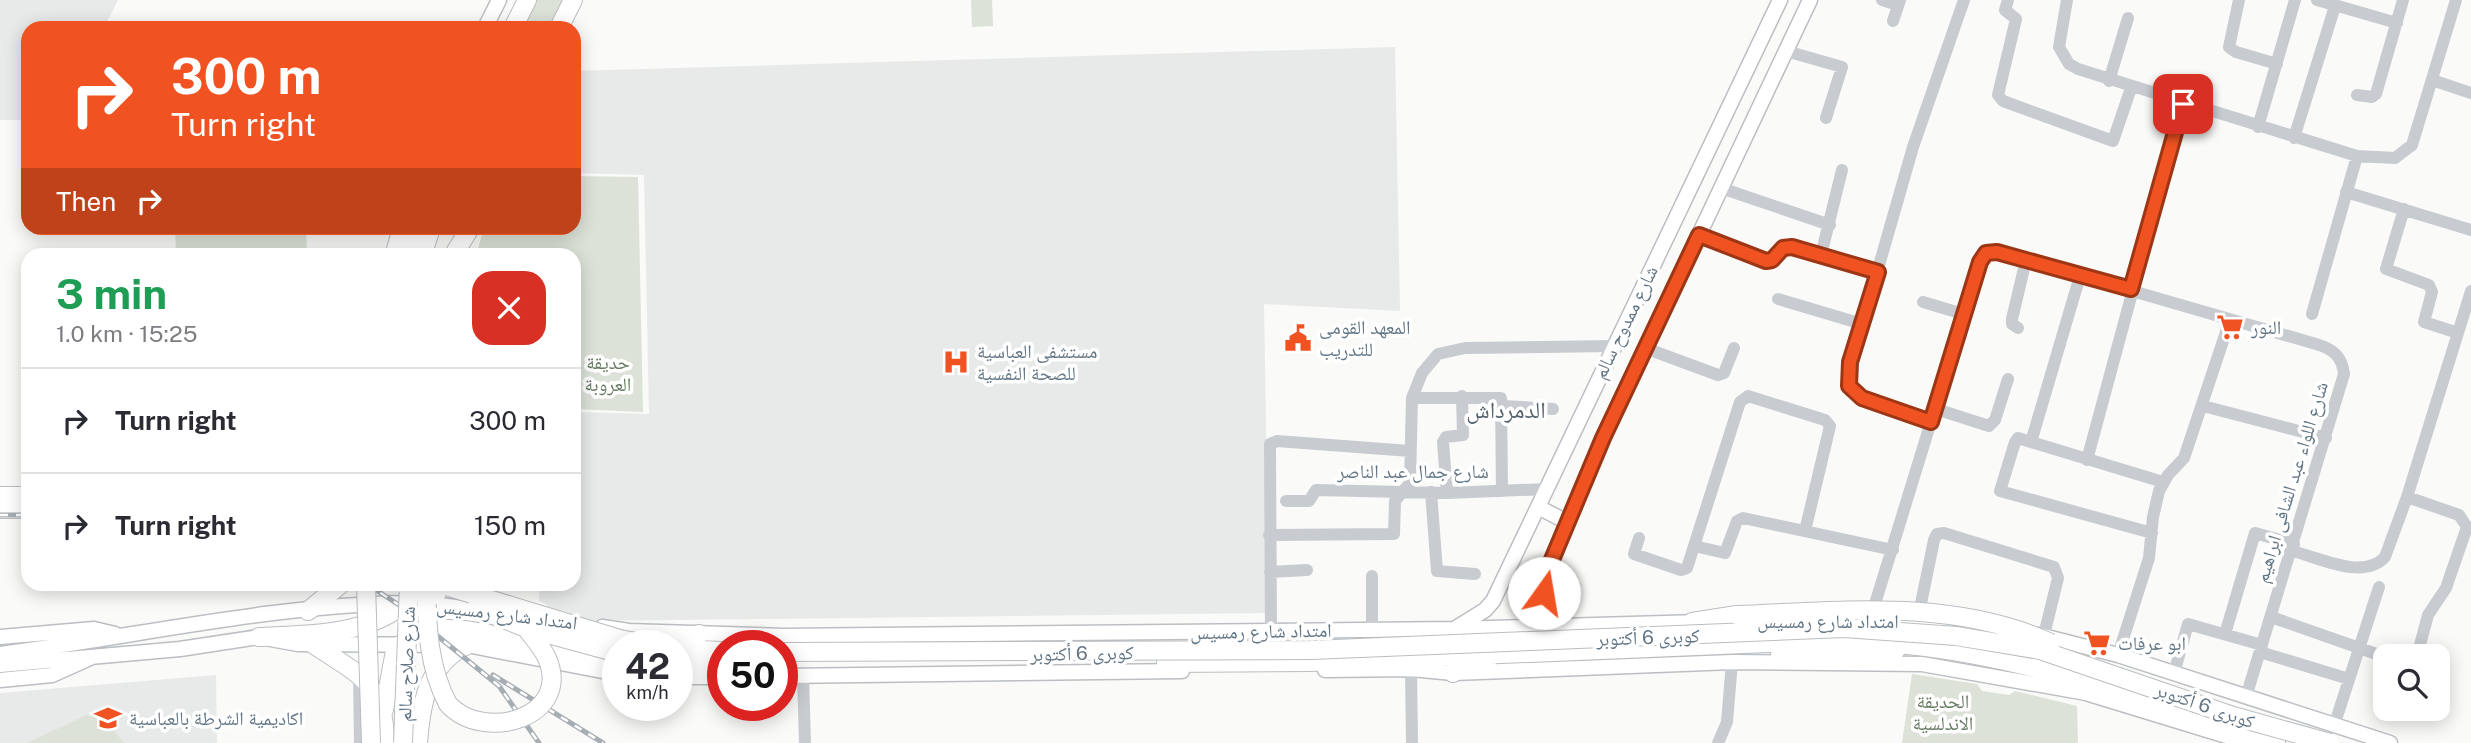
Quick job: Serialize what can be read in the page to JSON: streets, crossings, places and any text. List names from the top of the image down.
{
  "streets": {
    "highway": ["كوبرى 6 أكتوبر", "شارع صلاح سالم"],
    "main road": ["شارع ممدوح سالم", "امتداد شارع رمسيس"],
    "street": ["شارع جمال عبد الناصر", "شارع اللواء عبد الشافى ابراهيم"]
  },
  "crossings": [
    ["شارع ممدوح سالم", "شارع جمال عبد الناصر"],
    ["شارع ممدوح سالم", "امتداد شارع رمسيس"],
    ["شارع اللواء عبد الشافى ابراهيم", "امتداد شارع رمسيس"],
    ["امتداد شارع رمسيس", "كوبرى 6 أكتوبر"],
    ["امتداد شارع رمسيس", "شارع صلاح سالم"]
  ],
  "districts": ["الدمرداش"],
  "parks": ["حديقة العروبة", "الحديقة الاندلسية"],
  "places": {
    "supermarket": ["النور", "ابو عرفات"],
    "public building": ["المعهد القومى للتدريب"],
    "hospital": ["مستشفى العباسية للصحة النفسية"],
    "school or university": ["اكاديمية الشرطة بالعباسية"]
  },
  "page": {
    "turn": ["300 m", "Turn right"],
    "then": "Then",
    "heading": ["3 min", "1.0 km · 15:25"],
    "list": [
      {
        "name": "Turn right",
        "value": "300 m"
      },
      {
        "name": "Turn right",
        "value": "150 m"
      }
    ],
    "speed": "42 km/h",
    "limit": "50"
  }
}
